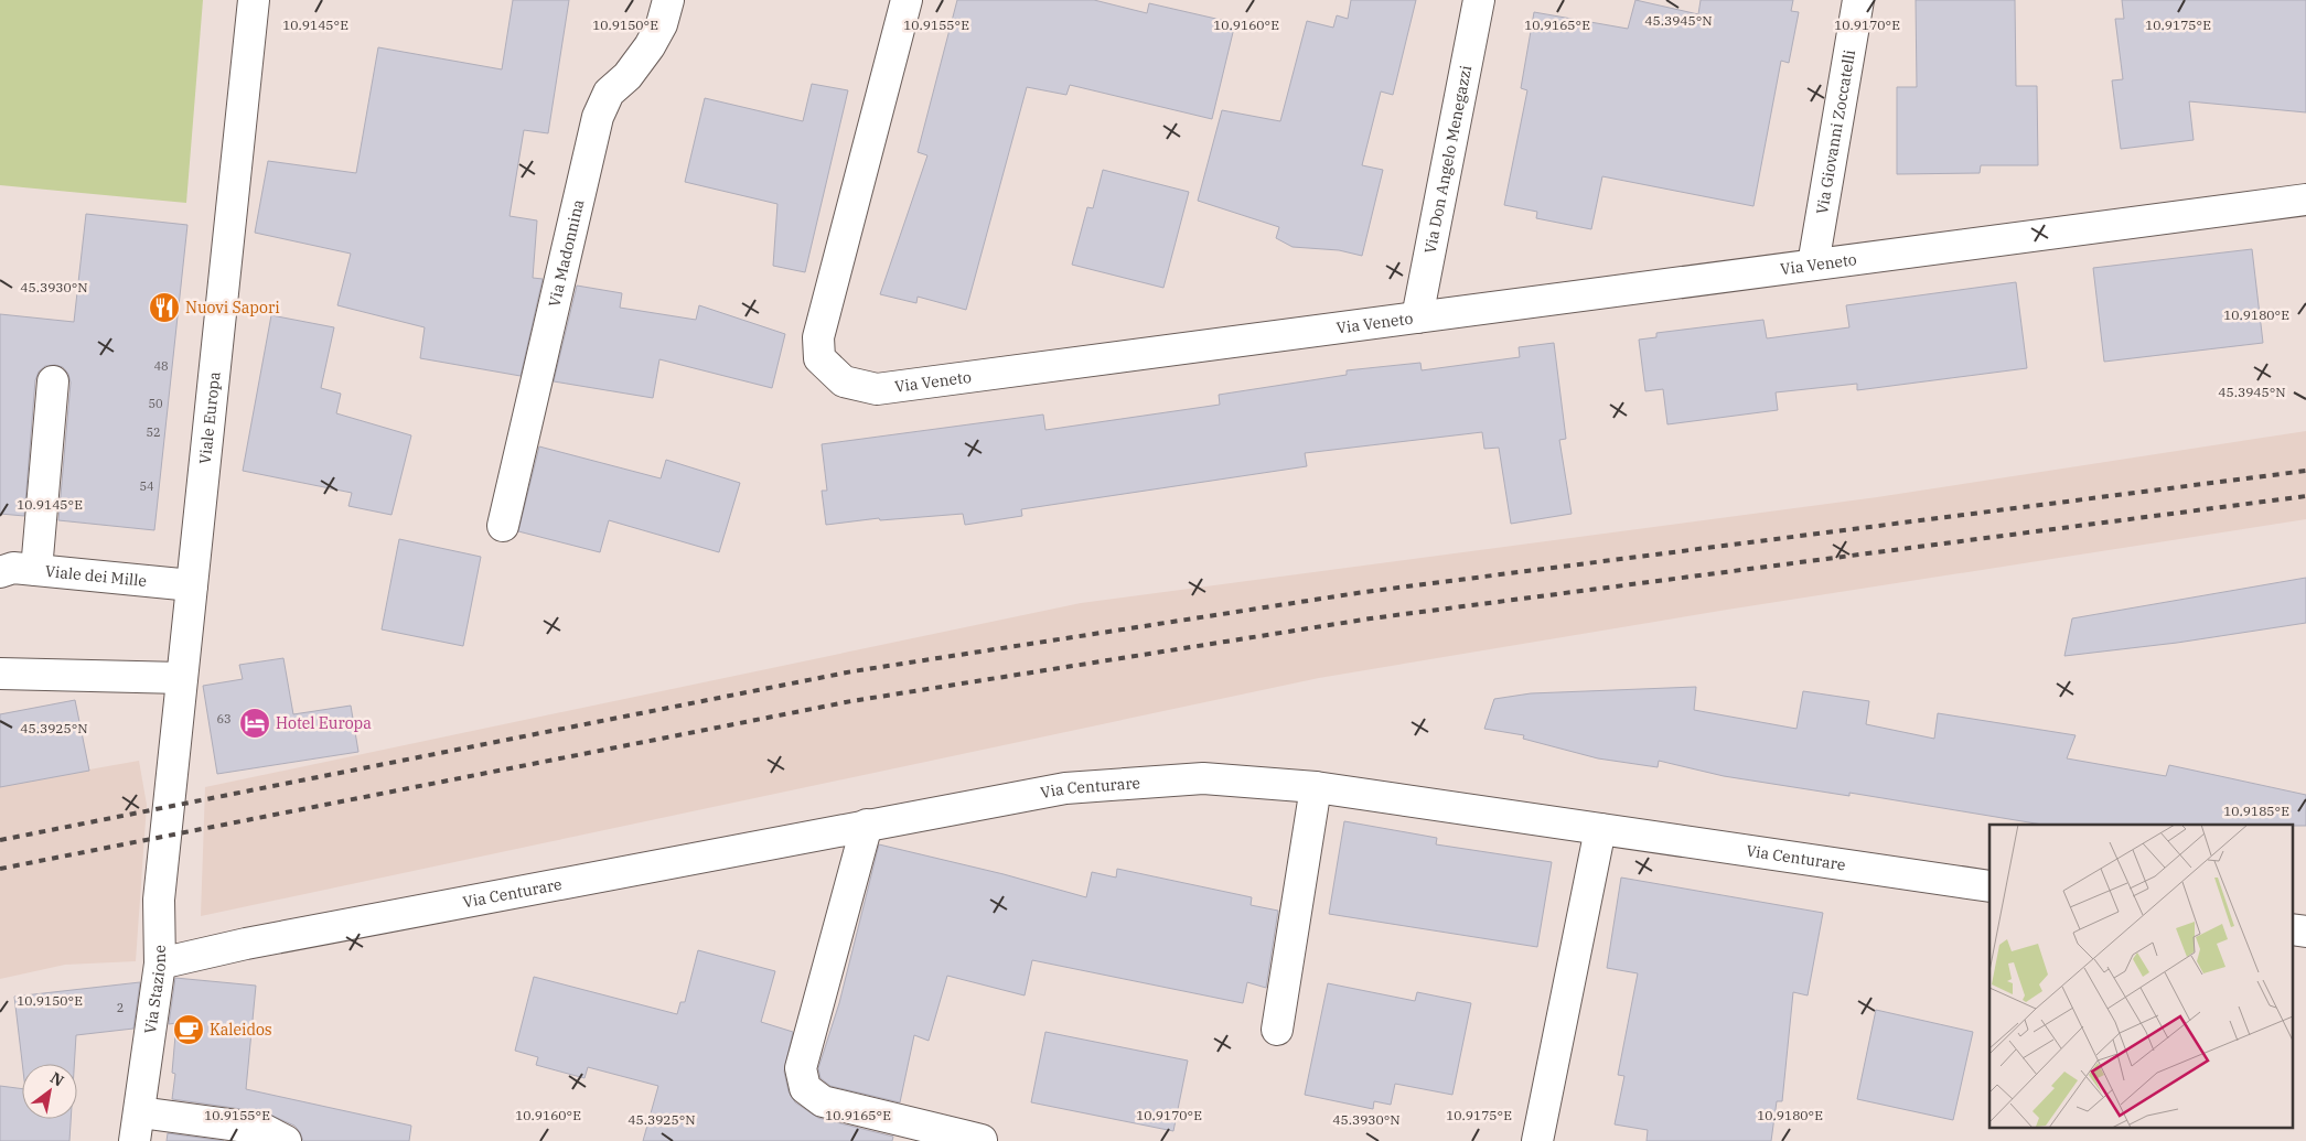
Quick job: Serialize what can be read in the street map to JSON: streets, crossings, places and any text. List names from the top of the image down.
{
  "streets": {
    "street": [
      "Via Giovanni Zoccatelli",
      "Via Don Angelo Menegazzi",
      "Via Madonnina",
      "Via Veneto",
      "Viale Europa",
      "Viale dei Mille",
      "Via Centurare",
      "Via Stazione"
    ]
  },
  "crossings": [
    ["Via Giovanni Zoccatelli", "Via Veneto"],
    ["Via Don Angelo Menegazzi", "Via Veneto"],
    ["Viale Europa", "Viale dei Mille"],
    ["Viale Europa", "Via Stazione"],
    ["Via Centurare", "Via Stazione"]
  ],
  "places": {
    "restaurant": ["Nuovi Sapori"],
    "hotel": ["Hotel Europa"],
    "cafe": ["Kaleidos"]
  },
  "house_numbers": [
    "48",
    "50",
    "52",
    "54",
    "63",
    "2"
  ],
  "north": "top right",
  "coordinates": [
    "45.3945°N",
    "10.9145°E",
    "10.9150°E",
    "10.9155°E",
    "10.9160°E",
    "10.9165°E",
    "10.9170°E",
    "10.9175°E",
    "45.3930°N",
    "10.9180°E",
    "45.3925°N",
    "10.9185°E"
  ]
}
